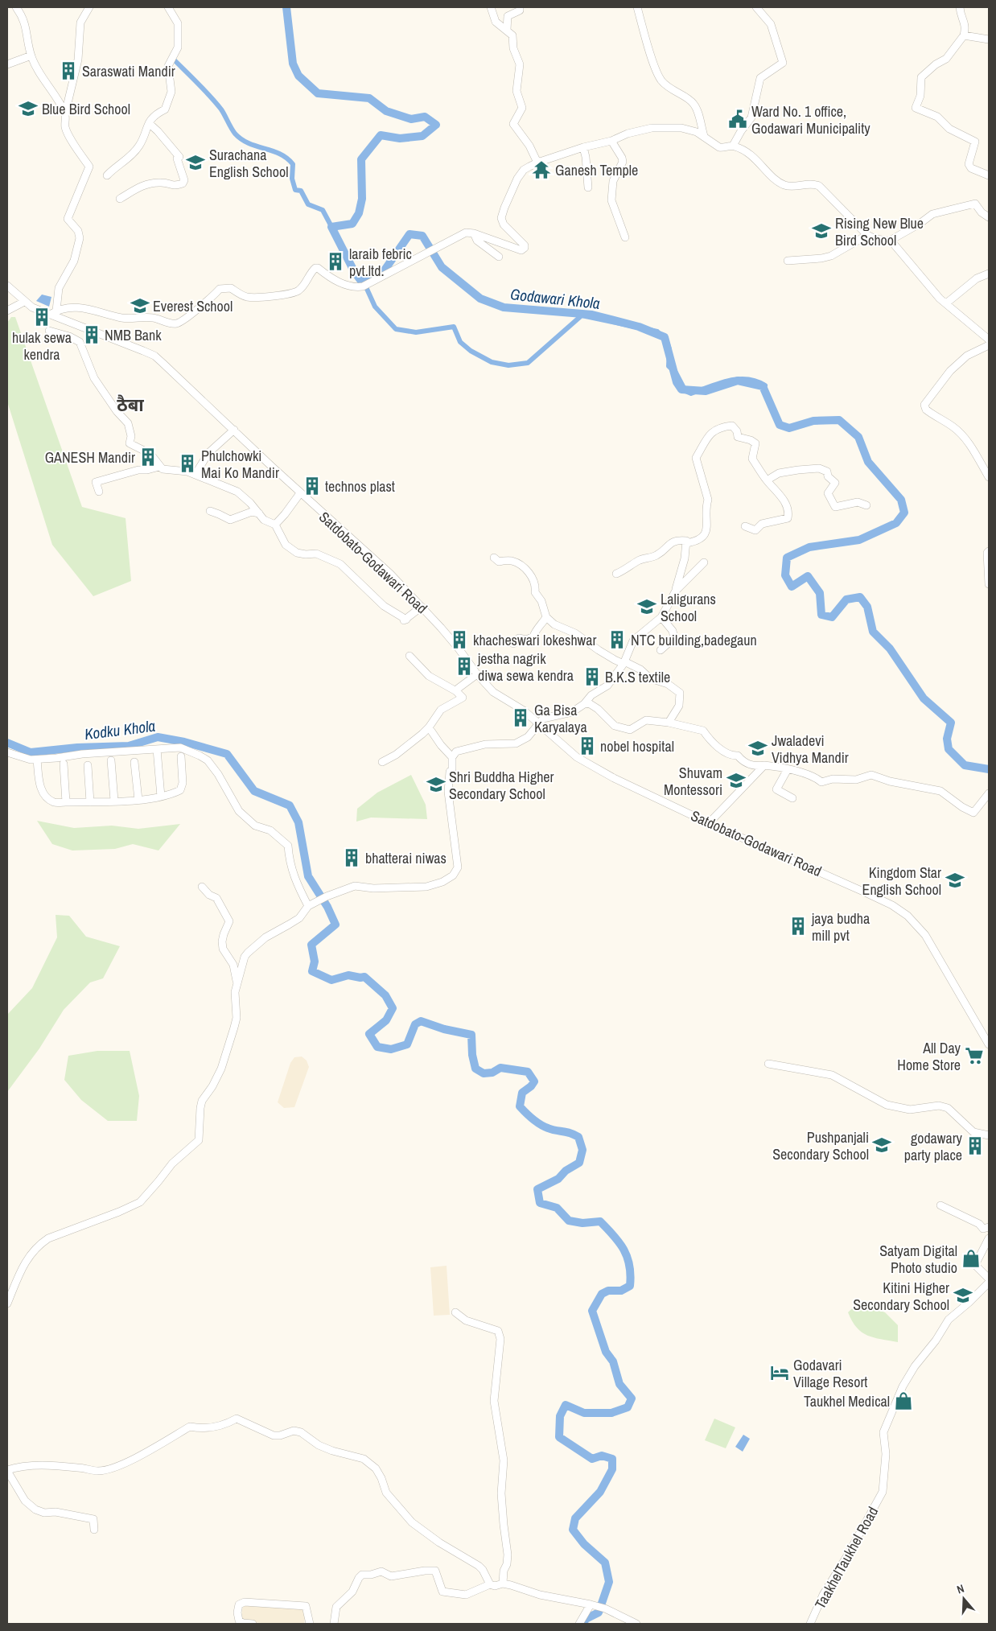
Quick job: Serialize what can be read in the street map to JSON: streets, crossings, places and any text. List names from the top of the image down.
{
  "streets": {
    "street": ["Satdobato-Godawari Road", "TaakhelTaukhel Road"]
  },
  "districts": ["ठैबा"],
  "water": ["Godawari Khola", "Kodku Khola"],
  "places": {
    "building": [
      "Saraswati Mandir",
      "laraib febric pvt.ltd.",
      "hulak sewa kendra",
      "NMB Bank",
      "GANESH Mandir",
      "Phulchowki Mai Ko Mandir",
      "technos plast",
      "khacheswari lokeshwar",
      "NTC building,badegaun",
      "jestha nagrik diwa sewa kendra",
      "B.K.S textile",
      "Ga Bisa Karyalaya",
      "nobel hospital",
      "bhatterai niwas",
      "jaya budha mill pvt",
      "godawary party place"
    ],
    "school or university": [
      "Blue Bird School",
      "Surachana English School",
      "Rising New Blue Bird School",
      "Everest School",
      "Laligurans School",
      "Jwaladevi Vidhya Mandir",
      "Shuvam Montessori",
      "Shri Buddha Higher Secondary School",
      "Kingdom Star English School",
      "Pushpanjali Secondary School",
      "Kitini Higher Secondary School"
    ],
    "public building": ["Ward No. 1 office, Godawari Municipality"],
    "temple": ["Ganesh Temple"],
    "supermarket": ["All Day Home Store"],
    "shop": ["Satyam Digital Photo studio", "Taukhel Medical"],
    "hotel": ["Godavari Village Resort"]
  },
  "north": "top"
}
